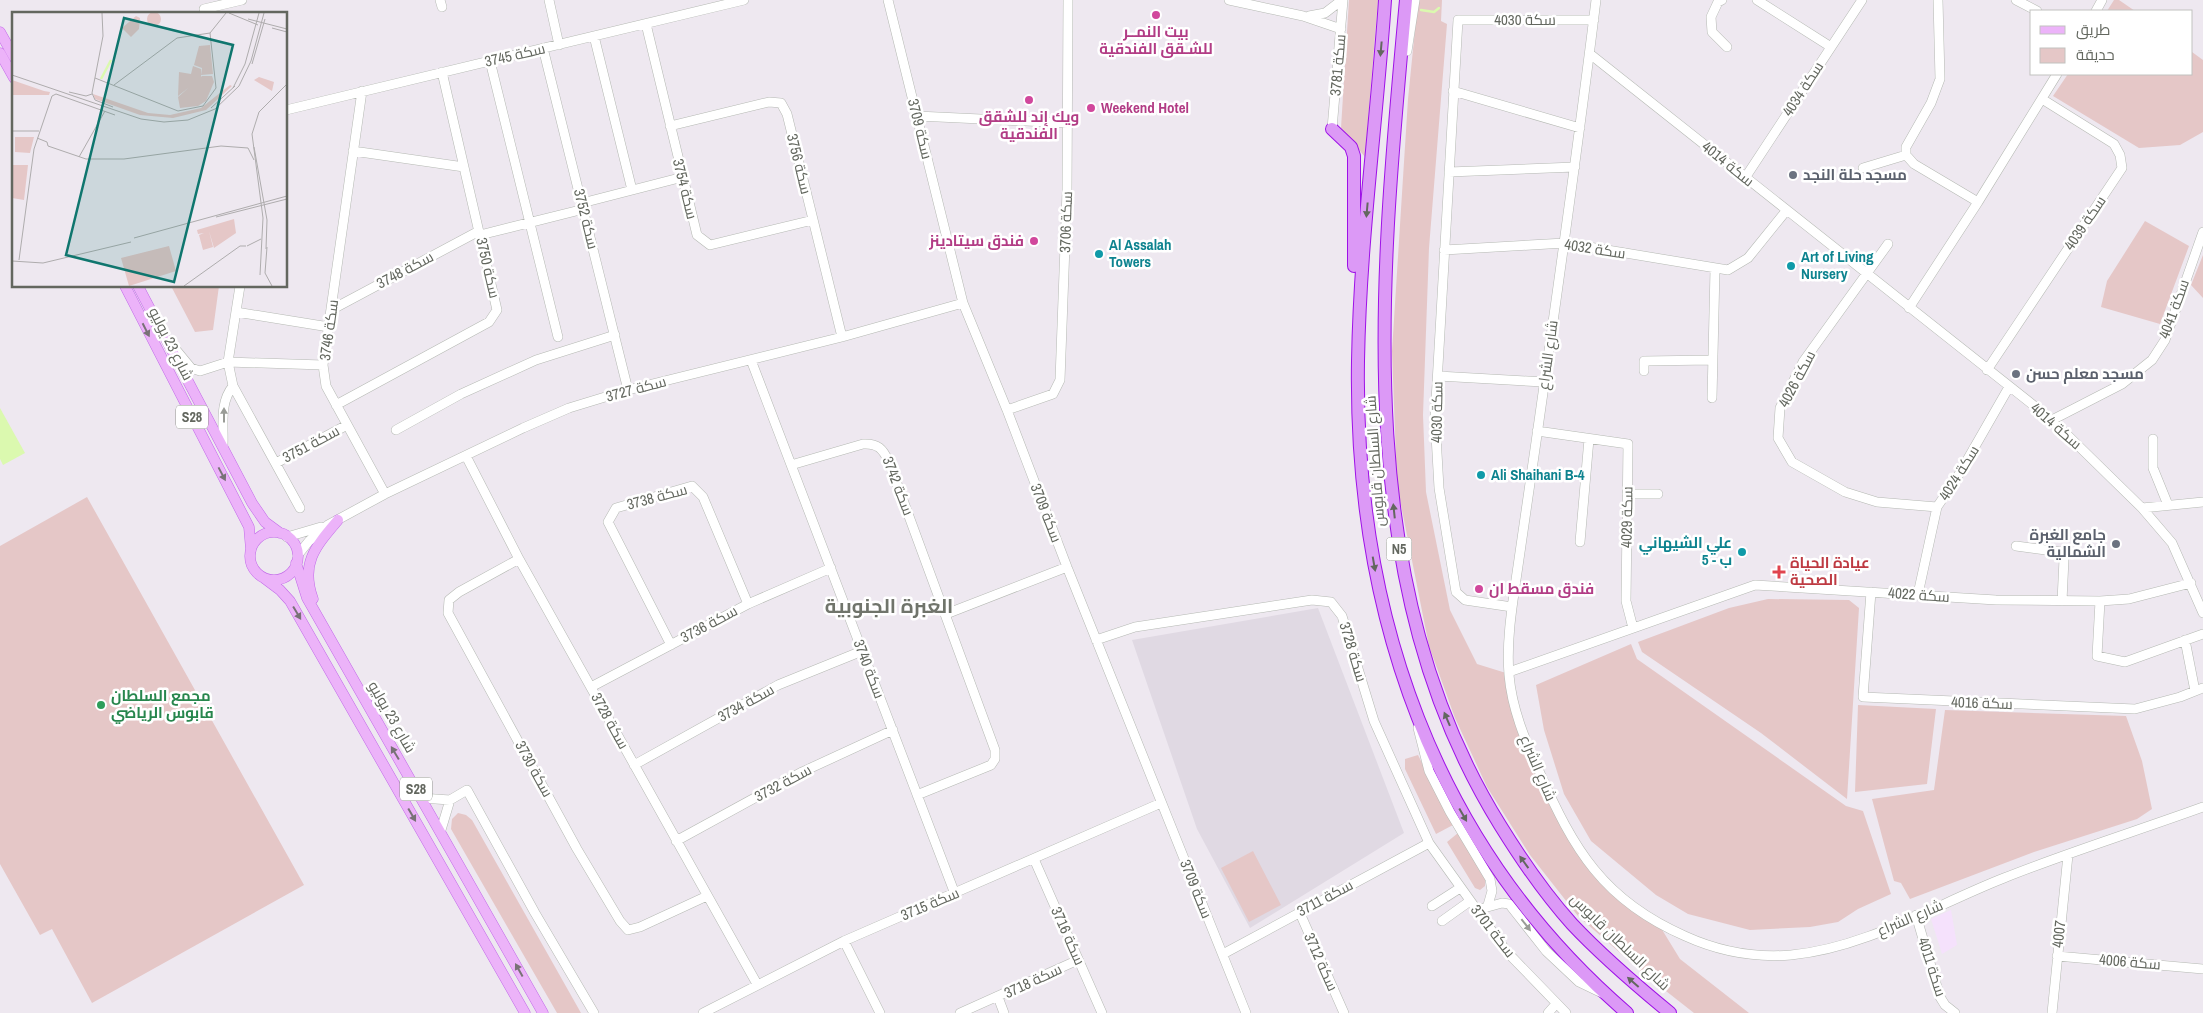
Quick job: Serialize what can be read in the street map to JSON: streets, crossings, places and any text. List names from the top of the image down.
{
  "streets": {
    "highway": ["شارع السلطان قابوس", "N5"],
    "main road": ["شارع 23 يوليو", "S28"],
    "street": [
      "سكة 4030",
      "سكة 3745",
      "سكة 3781",
      "سكة 4034",
      "سكة 3709",
      "سكة 3756",
      "سكة 4014",
      "سكة 3754",
      "سكة 3752",
      "سكة 3706",
      "سكة 4039",
      "سكة 4032",
      "سكة 3750",
      "سكة 3748",
      "سكة 4041",
      "سكة 3746",
      "شارع الشراع",
      "سكة 4026",
      "سكة 3727",
      "سكة 3751",
      "سكة 4024",
      "سكة 3742",
      "سكة 3738",
      "سكة 4029",
      "سكة 4022",
      "سكة 3736",
      "سكة 3728",
      "سكة 3740",
      "سكة 3734",
      "سكة 4016",
      "سكة 3730",
      "سكة 3732",
      "سكة 3711",
      "سكة 3715",
      "سكة 3701",
      "4007",
      "سكة 3716",
      "سكة 3712",
      "سكة 4006",
      "سكة 4011",
      "سكة 3718"
    ]
  },
  "crossings": [
    ["سكة 4030", "سكة 4032"],
    ["سكة 4030", "شارع الشراع"],
    ["سكة 3745", "سكة 3754"],
    ["سكة 3745", "سكة 3752"],
    ["سكة 3745", "سكة 3750"],
    ["سكة 3745", "سكة 3746"],
    ["سكة 4034", "سكة 4014"],
    ["سكة 3709", "سكة 3706"],
    ["سكة 3709", "سكة 3727"],
    ["سكة 3709", "سكة 3728"],
    ["سكة 3709", "سكة 3711"],
    ["سكة 3709", "سكة 3715"],
    ["سكة 3756", "سكة 3754"],
    ["سكة 3756", "سكة 3727"],
    ["سكة 4014", "سكة 4039"],
    ["سكة 4014", "سكة 4032"],
    ["سكة 4014", "سكة 4041"],
    ["سكة 4014", "شارع الشراع"],
    ["سكة 4014", "سكة 4026"],
    ["سكة 4014", "سكة 4024"],
    ["سكة 4014", "سكة 4022"],
    ["سكة 3754", "سكة 3748"],
    ["سكة 3752", "سكة 3748"],
    ["سكة 3752", "سكة 3727"],
    ["سكة 4032", "شارع الشراع"],
    ["سكة 3750", "سكة 3748"],
    ["سكة 3750", "سكة 3746"],
    ["سكة 3748", "سكة 3746"],
    ["سكة 3746", "سكة 3727"],
    ["سكة 3746", "سكة 3751"],
    ["شارع 23 يوليو", "سكة 3727"],
    ["شارع 23 يوليو", "S28"],
    ["شارع الشراع", "سكة 4029"],
    ["شارع الشراع", "سكة 4022"],
    ["شارع الشراع", "4007"],
    ["شارع الشراع", "سكة 4011"],
    ["سكة 4026", "سكة 4024"],
    ["سكة 3727", "S28"],
    ["سكة 3727", "سكة 3728"],
    ["سكة 3727", "سكة 3740"],
    ["سكة 4024", "سكة 4022"],
    ["سكة 3742", "سكة 3740"],
    ["سكة 3738", "سكة 3736"],
    ["سكة 4029", "سكة 4022"],
    ["سكة 4022", "سكة 4016"],
    ["سكة 3736", "سكة 3728"],
    ["سكة 3736", "سكة 3740"],
    ["سكة 3728", "سكة 3734"],
    ["سكة 3728", "سكة 3730"],
    ["سكة 3728", "سكة 3732"],
    ["سكة 3728", "سكة 3711"],
    ["سكة 3728", "سكة 3715"],
    ["سكة 3728", "سكة 3701"],
    ["سكة 3740", "سكة 3734"],
    ["سكة 3740", "سكة 3732"],
    ["سكة 3740", "سكة 3715"],
    ["سكة 3711", "سكة 3701"],
    ["سكة 3711", "سكة 3712"],
    ["سكة 3715", "سكة 3716"],
    ["4007", "سكة 4006"],
    ["سكة 3716", "سكة 3718"]
  ],
  "districts": ["الغبرة الجنوبية"],
  "places": {
    "other": [
      "بيت النمــر للشـقق الفندقية",
      "ويك إند للشقق الفندقية",
      "Weekend Hotel",
      "مسجد حلة النجد",
      "فندق سيتادينز",
      "Al Assalah Towers",
      "Art of Living Nursery",
      "مسجد معلم حسن",
      "Ali Shaihani B-4",
      "جامع الغبرة الشمالية",
      "علي الشيهاني ب - 5",
      "فندق مسقط ان",
      "مجمع السلطان قابوس الرياضي"
    ],
    "health": ["عيادة الحياة الصحية"]
  },
  "legend": ["طريق", "حديقة"]
}
